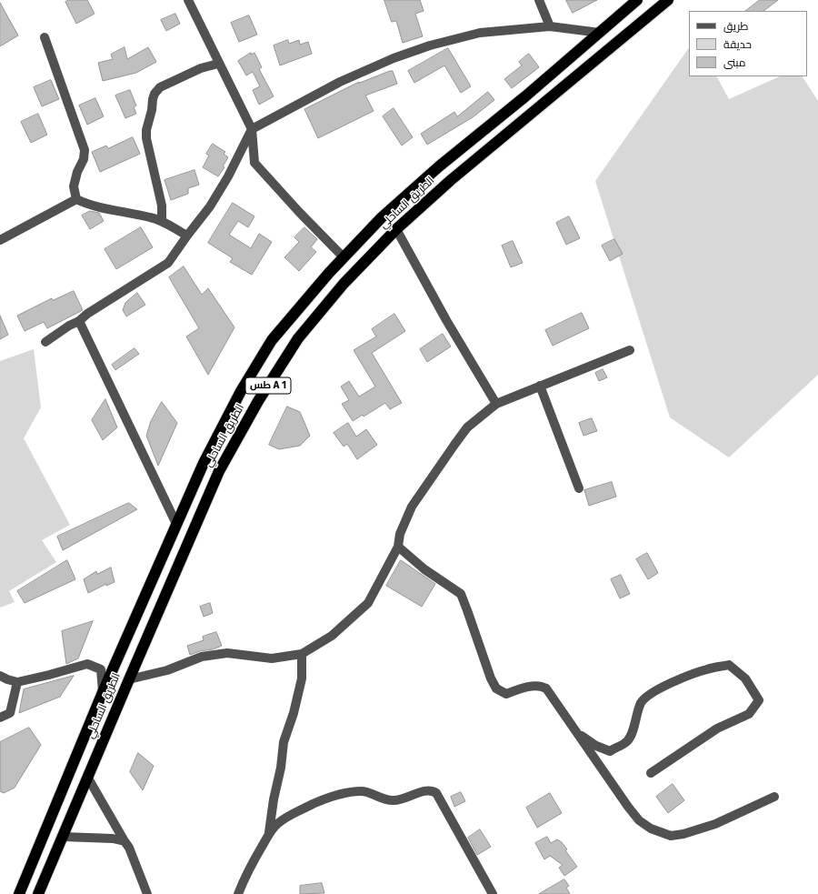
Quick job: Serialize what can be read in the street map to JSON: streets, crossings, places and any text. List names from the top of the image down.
{
  "streets": {
    "highway": ["الطريق الساحلي", "طس A 1"]
  },
  "legend": ["طريق", "حديقة", "مبنى"]
}
